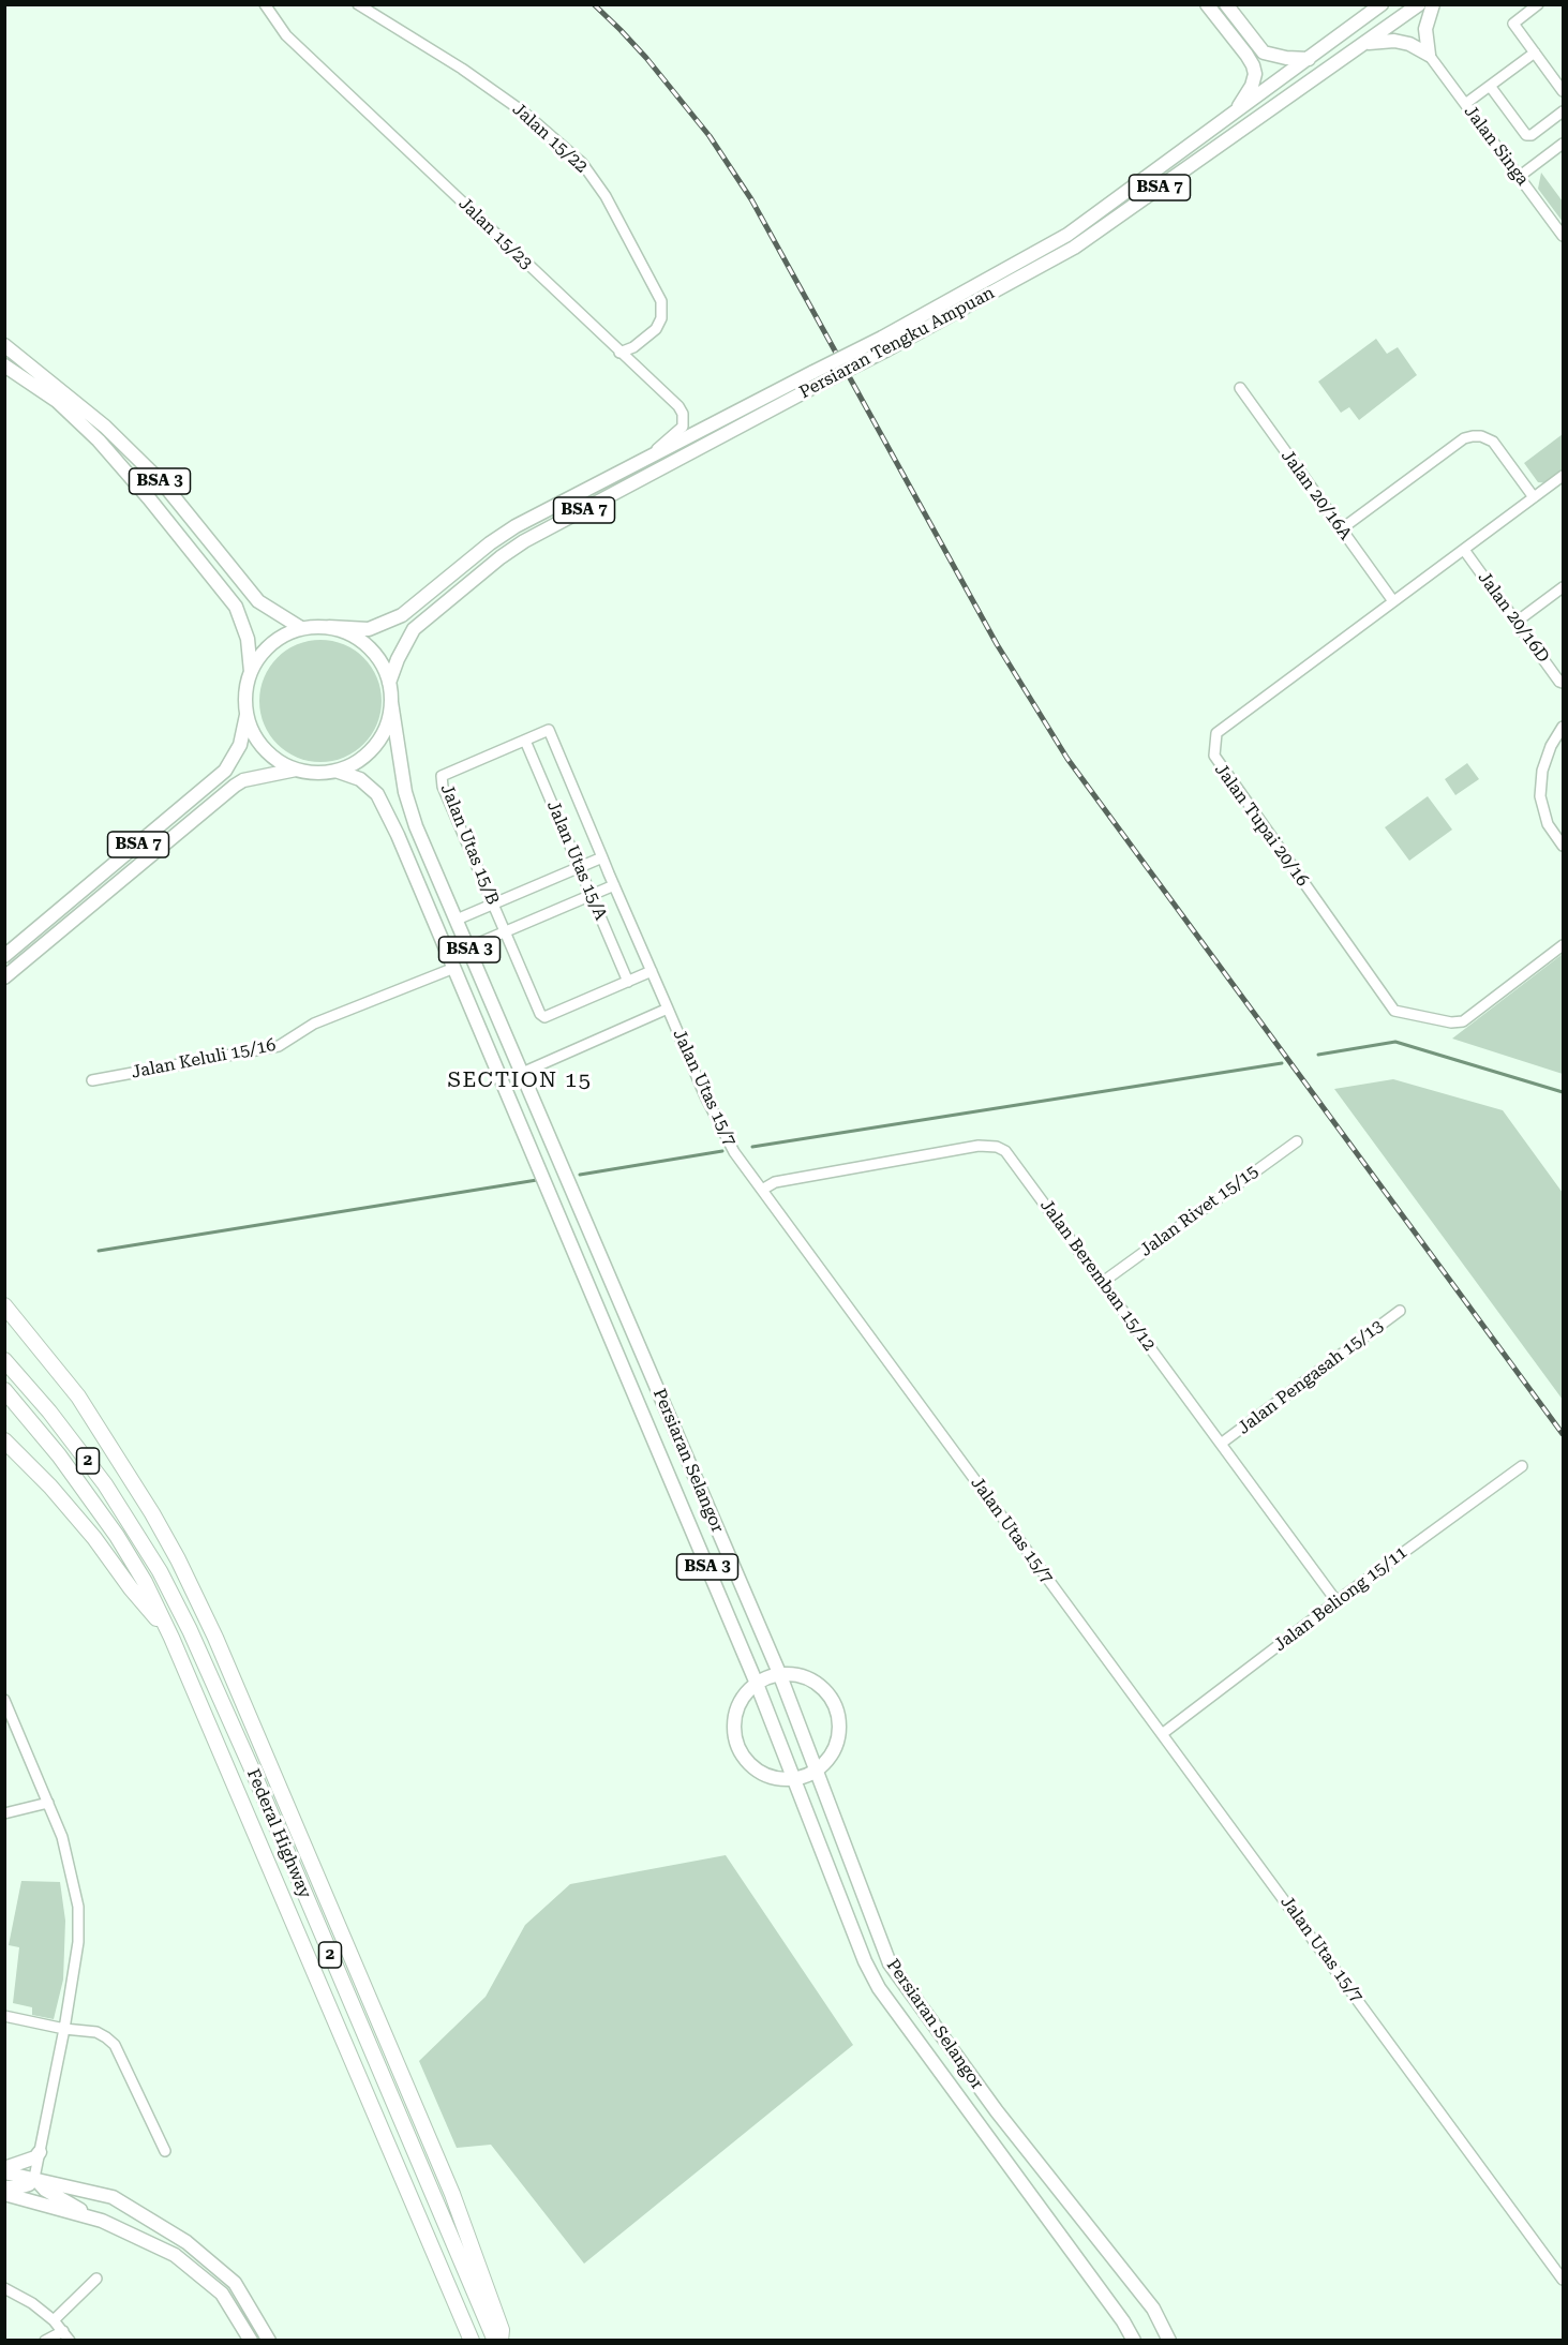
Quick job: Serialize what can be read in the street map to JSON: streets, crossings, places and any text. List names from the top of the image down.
{
  "streets": {
    "highway": ["2", "Federal Highway"],
    "main road": [
      "BSA 7",
      "Persiaran Tengku Ampuan",
      "BSA 3",
      "Persiaran Selangor"
    ],
    "street": [
      "Jalan 15/22",
      "Jalan Singa",
      "Jalan 15/23",
      "Jalan 20/16A",
      "Jalan 20/16D",
      "Jalan Tupai 20/16",
      "Jalan Utas 15/B",
      "Jalan Utas 15/A",
      "Jalan Keluli 15/16",
      "Jalan Utas 15/7",
      "Jalan Rivet 15/15",
      "Jalan Beremban 15/12",
      "Jalan Pengasah 15/13",
      "Jalan Beliong 15/11"
    ]
  },
  "crossings": [
    ["Jalan 15/22", "Jalan 15/23"],
    ["BSA 7", "Persiaran Tengku Ampuan"],
    ["BSA 7", "BSA 3"],
    ["BSA 7", "Persiaran Selangor"],
    ["Jalan 15/23", "Persiaran Tengku Ampuan"],
    ["Persiaran Tengku Ampuan", "BSA 3"],
    ["Persiaran Tengku Ampuan", "Persiaran Selangor"],
    ["BSA 3", "Persiaran Selangor"],
    ["Jalan 20/16A", "Jalan Tupai 20/16"],
    ["Jalan 20/16D", "Jalan Tupai 20/16"],
    ["Jalan Utas 15/B", "Jalan Utas 15/A"],
    ["Jalan Utas 15/B", "Jalan Utas 15/7"],
    ["Jalan Keluli 15/16", "Persiaran Selangor"],
    ["Jalan Utas 15/7", "Jalan Beremban 15/12"],
    ["Jalan Utas 15/7", "Jalan Beliong 15/11"],
    ["Jalan Rivet 15/15", "Jalan Beremban 15/12"],
    ["Jalan Beremban 15/12", "Jalan Pengasah 15/13"],
    ["Jalan Beremban 15/12", "Jalan Beliong 15/11"]
  ],
  "districts": ["SECTION 15"]
}
